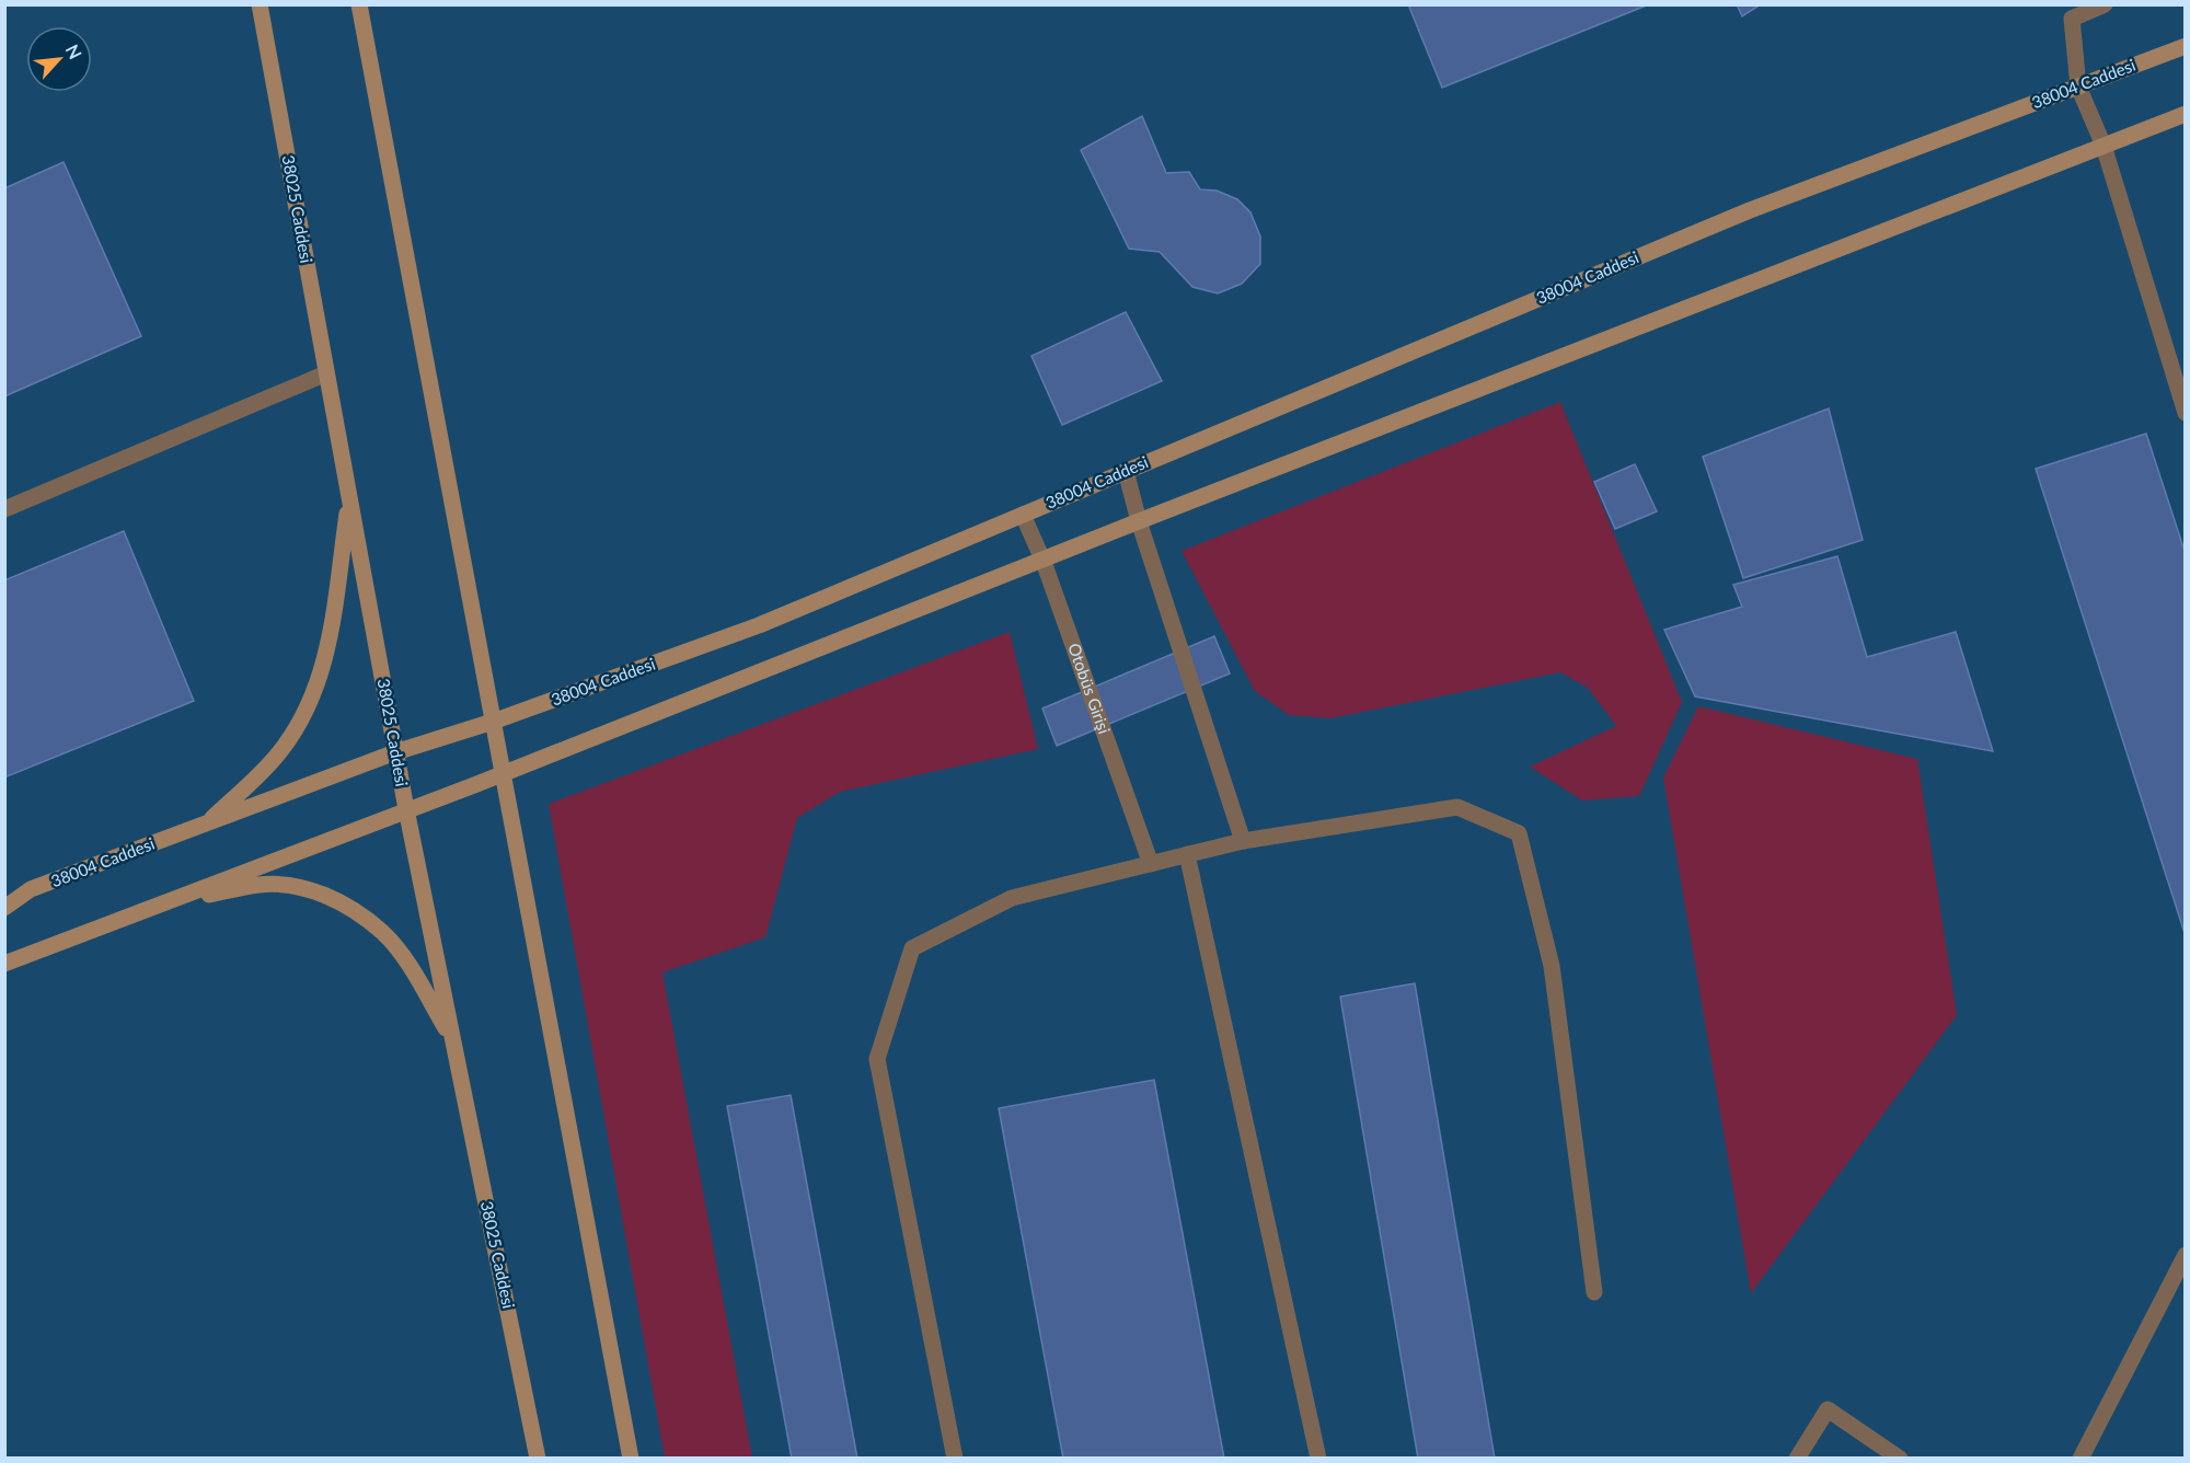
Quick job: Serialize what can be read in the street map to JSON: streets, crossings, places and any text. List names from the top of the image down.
{
  "streets": {
    "street": ["38004 Caddesi", "38025 Caddesi", "Otobüs Girişi"]
  },
  "crossings": [
    ["38004 Caddesi", "38025 Caddesi"],
    ["38004 Caddesi", "Otobüs Girişi"]
  ],
  "north": "top right"
}
